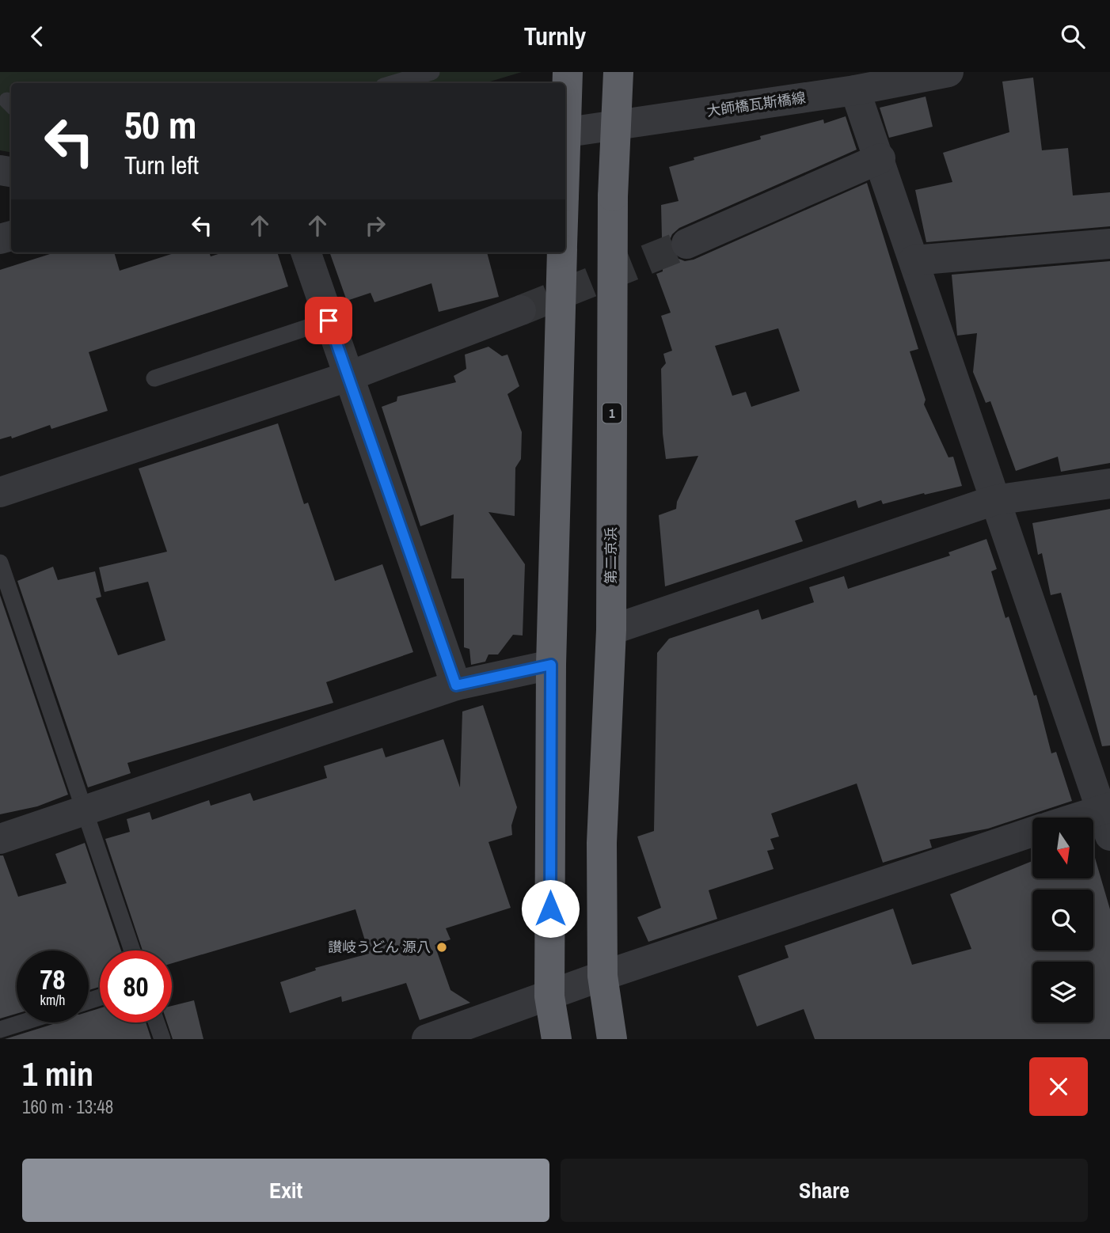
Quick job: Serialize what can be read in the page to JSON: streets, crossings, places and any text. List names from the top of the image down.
{
  "streets": {
    "highway": ["1", "第二京浜"],
    "street": ["大師橋瓦斯橋線"]
  },
  "places": ["讃岐うどん 源八"],
  "north": "bottom",
  "page": {
    "header": "Turnly",
    "turn": ["50 m", "Turn left"],
    "speed": "78 km/h",
    "limit": "80",
    "heading": ["1 min", "160 m · 13:48"],
    "buttons": ["Exit", "Share"]
  }
}
